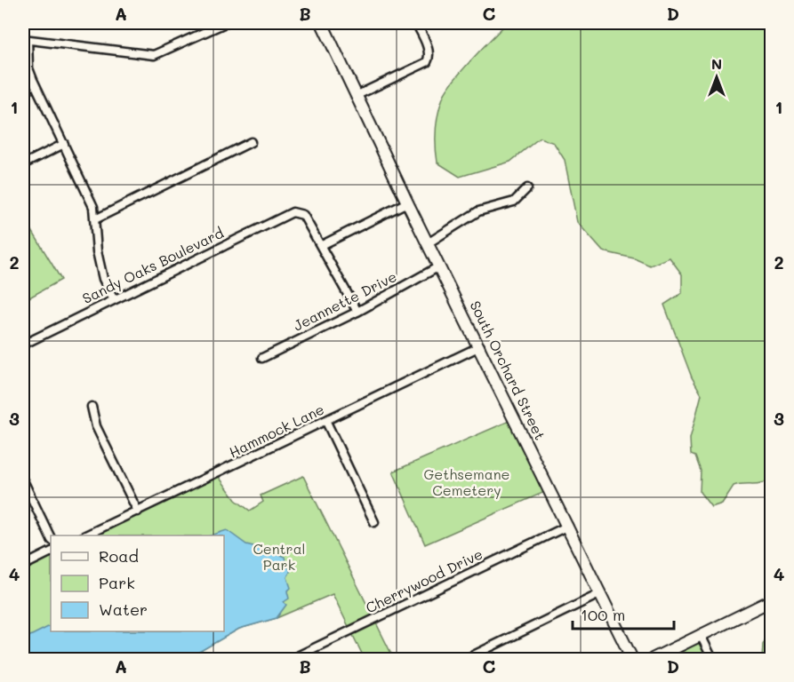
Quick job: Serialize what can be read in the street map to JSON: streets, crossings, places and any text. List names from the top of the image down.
{
  "streets": {
    "street": [
      "Sandy Oaks Boulevard",
      "Jeannette Drive",
      "South Orchard Street",
      "Hammock Lane",
      "Cherrywood Drive"
    ]
  },
  "crossings": [
    ["Jeannette Drive", "South Orchard Street"],
    ["South Orchard Street", "Hammock Lane"],
    ["South Orchard Street", "Cherrywood Drive"]
  ],
  "parks": ["Gethsemane Cemetery", "Central Park"],
  "legend": ["Road", "Park", "Water"],
  "scale_bar": "100 m",
  "north": "top",
  "grid": {
    "columns": [
      "A",
      "B",
      "C",
      "D"
    ],
    "rows": [
      "1",
      "2",
      "3",
      "4"
    ]
  }
}
